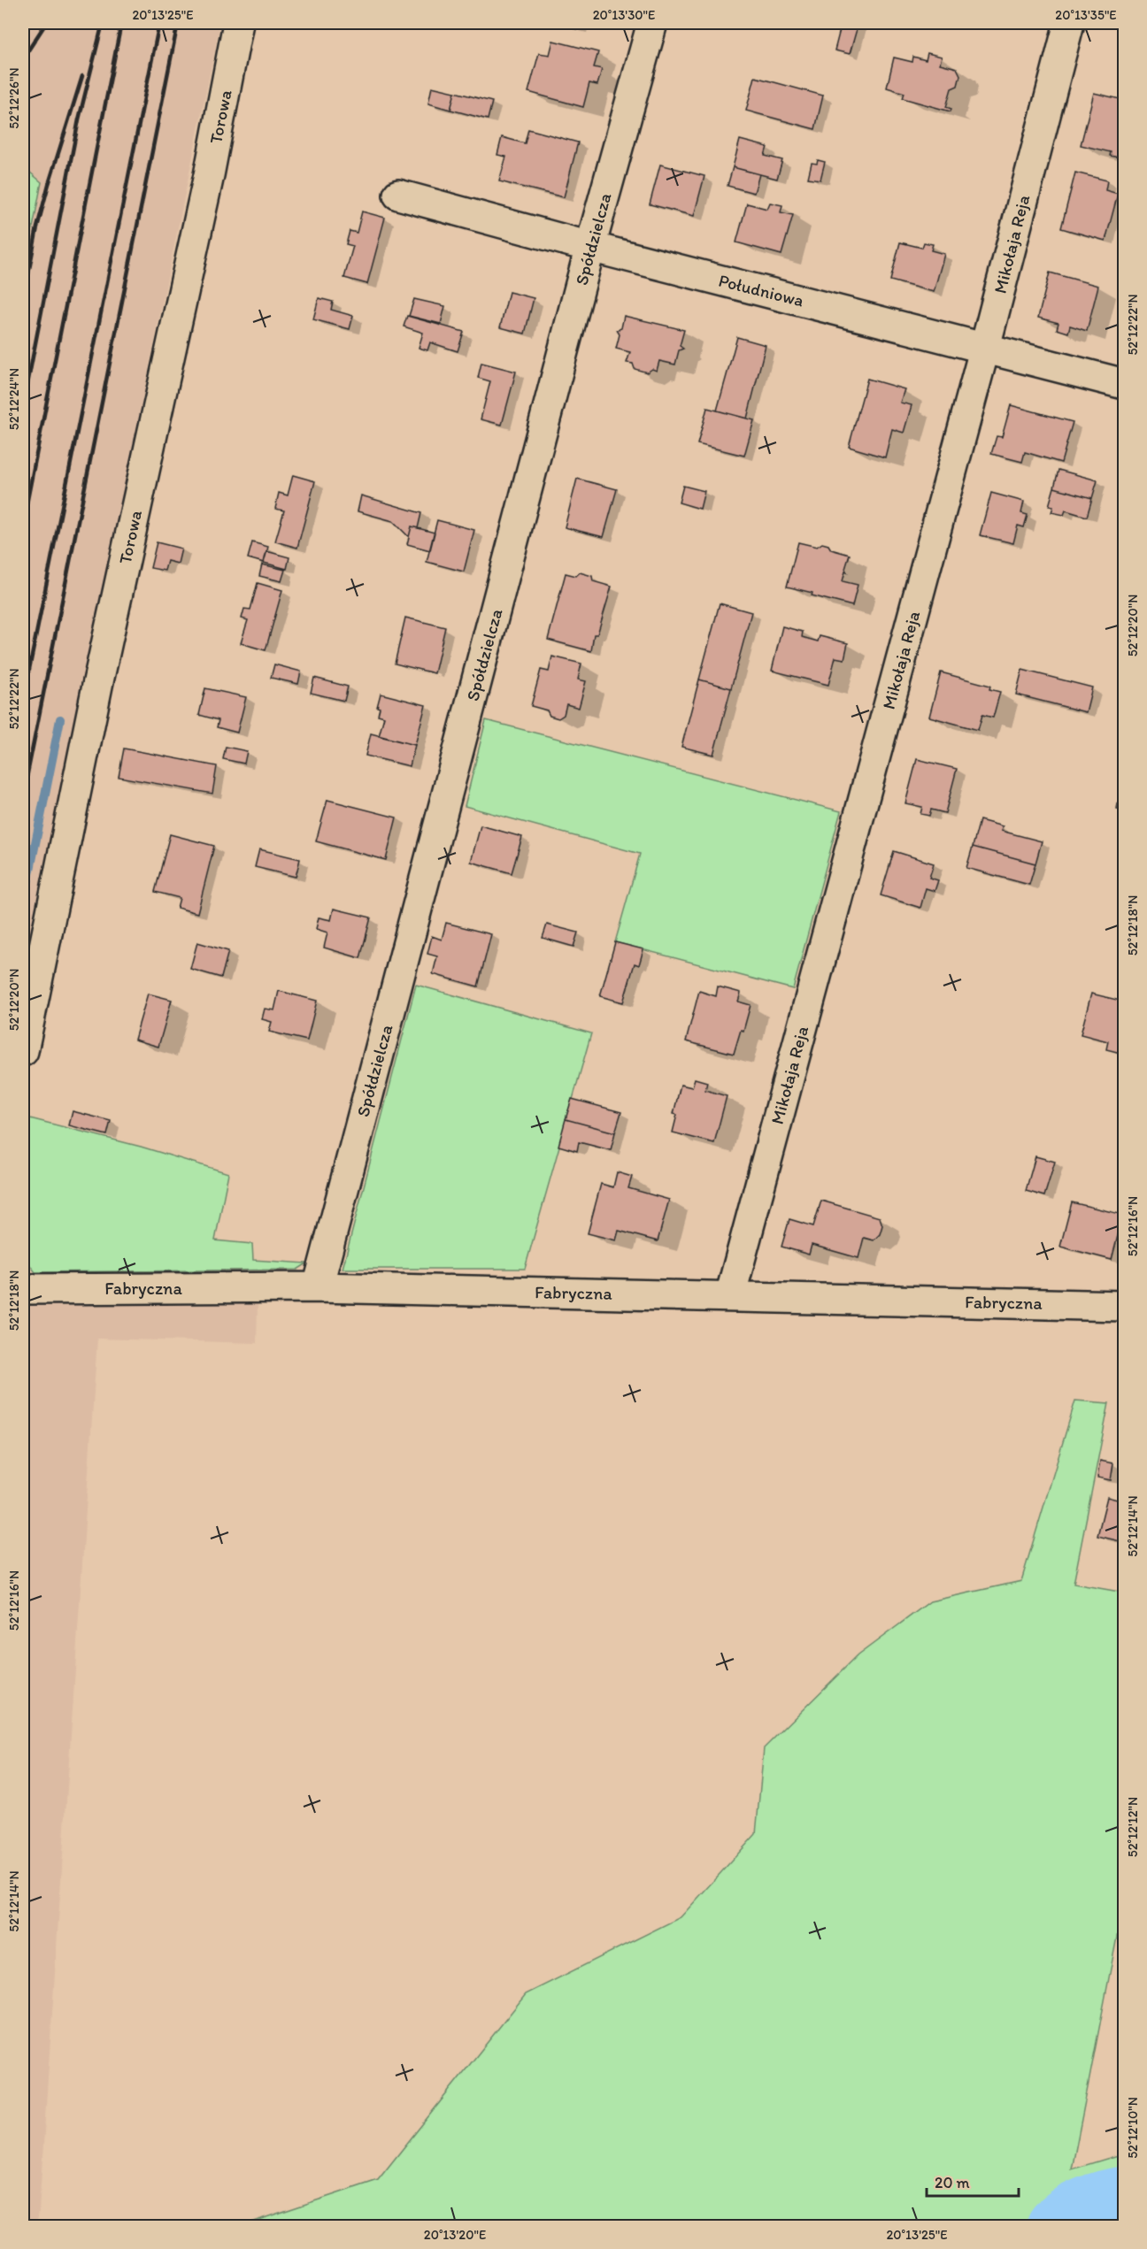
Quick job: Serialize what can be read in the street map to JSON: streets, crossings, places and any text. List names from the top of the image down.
{
  "streets": {
    "street": [
      "Torowa",
      "Spółdzielcza",
      "Mikołaja Reja",
      "Południowa",
      "Fabryczna"
    ]
  },
  "crossings": [
    ["Spółdzielcza", "Południowa"],
    ["Spółdzielcza", "Fabryczna"],
    ["Mikołaja Reja", "Południowa"],
    ["Mikołaja Reja", "Fabryczna"]
  ],
  "scale_bar": "20 m",
  "coordinates": [
    "20°13'25\"E",
    "20°13'30\"E",
    "20°13'35\"E",
    "52°12'26\"N",
    "52°12'22\"N",
    "52°12'24\"N",
    "52°12'20\"N",
    "52°12'18\"N",
    "52°12'16\"N",
    "52°12'14\"N",
    "52°12'12\"N",
    "52°12'10\"N",
    "20°13'20\"E"
  ]
}
